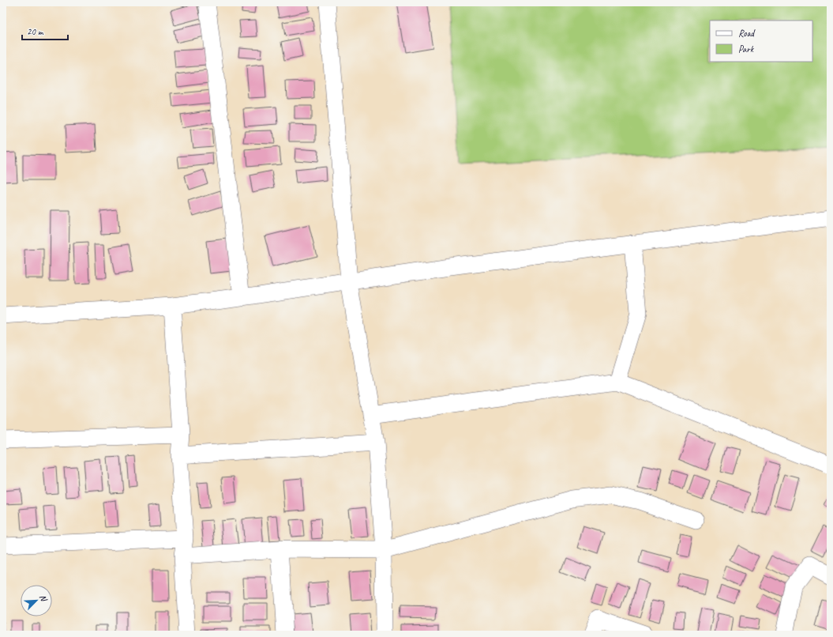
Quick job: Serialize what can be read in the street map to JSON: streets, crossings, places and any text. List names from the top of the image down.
{
  "legend": ["Road", "Park"],
  "scale_bar": "20 m",
  "north": "top right"
}
